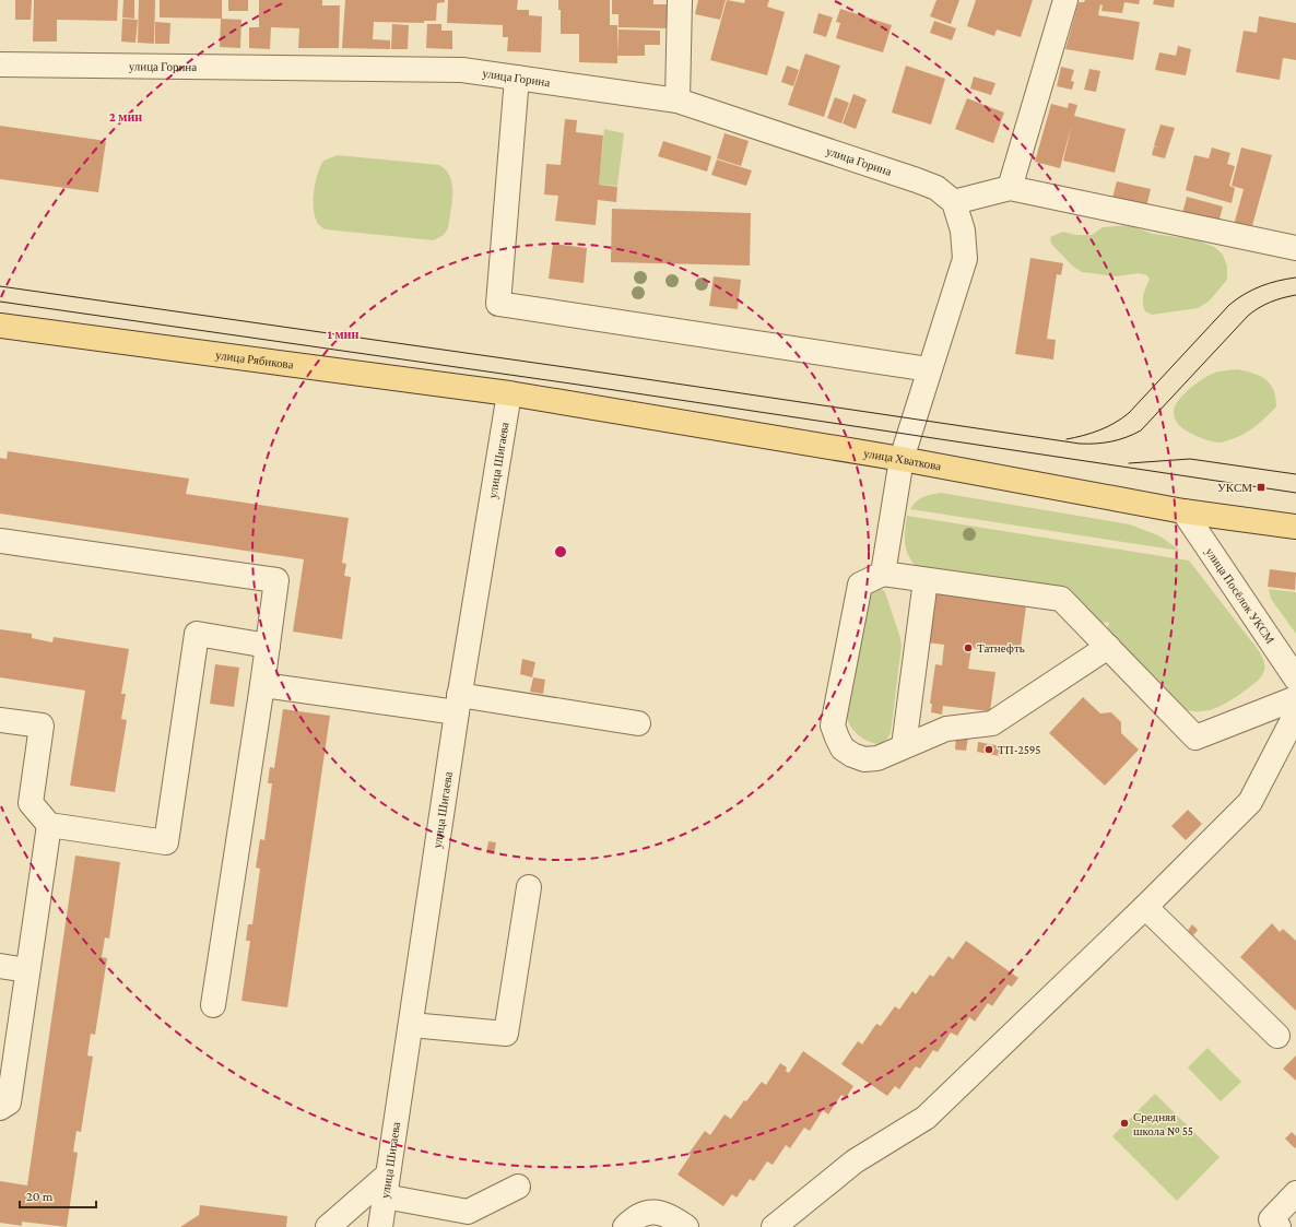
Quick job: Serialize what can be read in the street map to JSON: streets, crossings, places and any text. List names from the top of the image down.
{
  "streets": {
    "main road": ["улица Рябикова", "улица Хваткова"],
    "street": ["улица Горина", "улица Шигаева", "улица Посёлок УКСМ"]
  },
  "crossings": [
    ["улица Рябикова", "улица Шигаева"],
    ["улица Рябикова", "улица Хваткова"],
    ["улица Шигаева", "улица Хваткова"],
    ["улица Хваткова", "улица Посёлок УКСМ"]
  ],
  "places": {
    "transit": ["УКСМ"],
    "other": ["Татнефть", "ТП-2595", "Средняя школа № 55"]
  },
  "scale_bar": "20 m",
  "rings": ["2 мин", "1 мин"]
}
